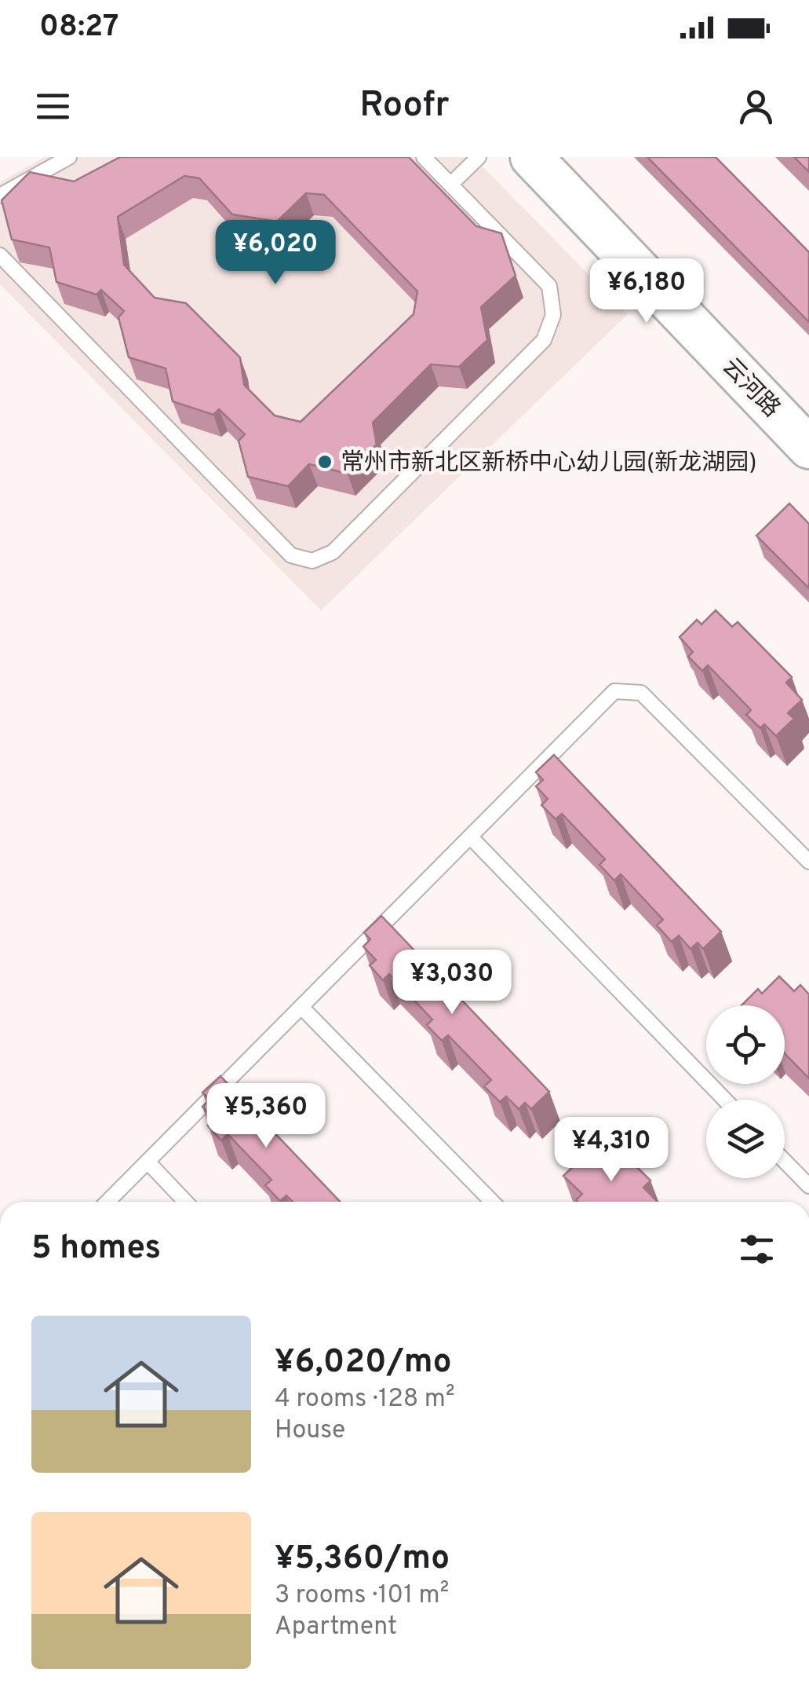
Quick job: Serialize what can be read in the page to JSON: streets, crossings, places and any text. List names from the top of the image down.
{
  "streets": {
    "street": ["云河路"]
  },
  "places": ["常州市新北区新桥中心幼儿园(新龙湖园)"],
  "page": {
    "status": "08:27",
    "header": "Roofr",
    "price": [
      "¥6,020",
      "¥6,180",
      "¥3,030",
      "¥5,360",
      "¥4,310"
    ],
    "heading": "5 homes",
    "list": [
      {
        "name": "¥6,020/mo",
        "note": "4 rooms · 128 m² · House"
      },
      {
        "name": "¥5,360/mo",
        "note": "3 rooms · 101 m² · Apartment"
      }
    ]
  }
}
